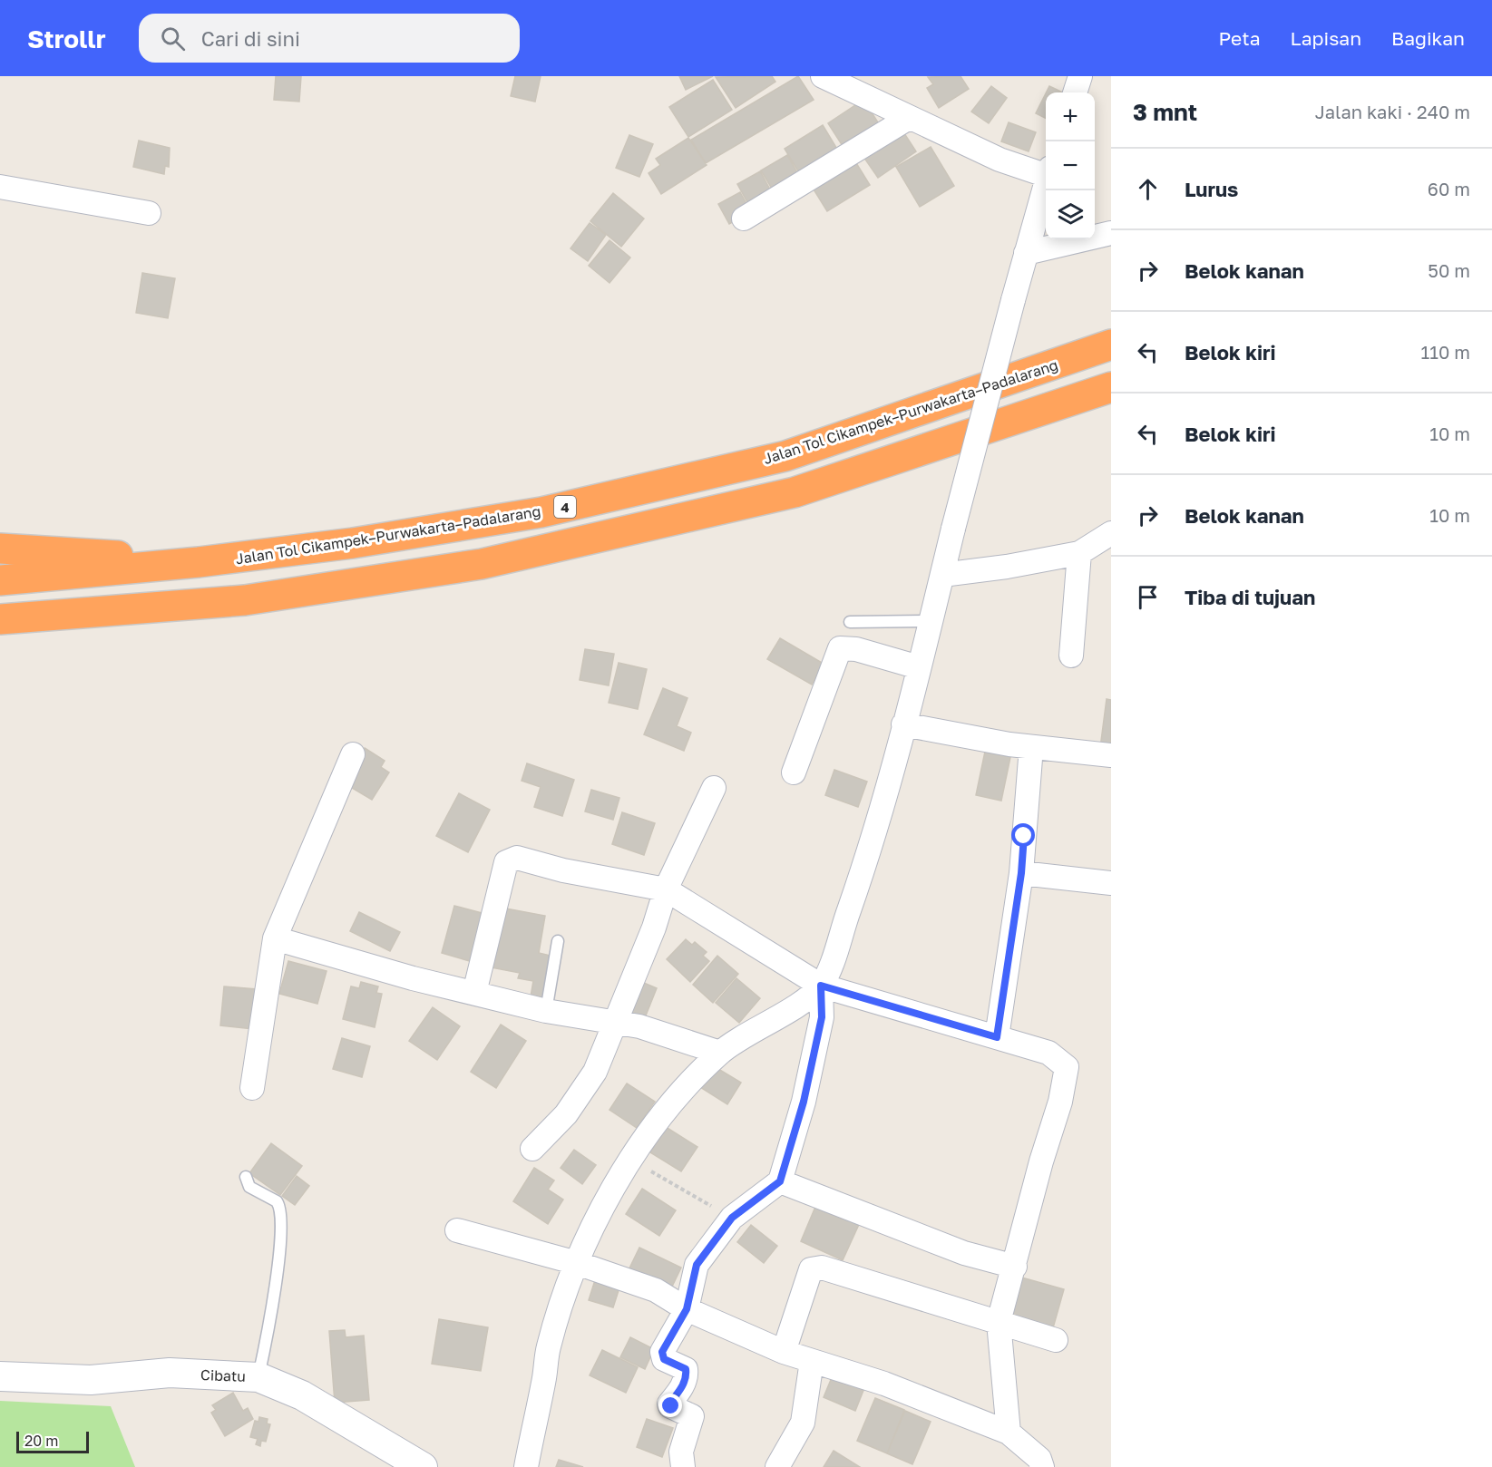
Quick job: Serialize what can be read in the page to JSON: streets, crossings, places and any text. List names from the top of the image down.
{
  "streets": {
    "highway": ["Jalan Tol Cikampek–Purwakarta–Padalarang", "4"],
    "street": ["Cibatu"]
  },
  "scale_bar": "20 m",
  "page": {
    "header": "Strollr",
    "search": "Cari di sini",
    "nav": ["Peta", "Lapisan", "Bagikan"],
    "heading": ["3 mnt", "Jalan kaki · 240 m"],
    "map_buttons": ["+", "−"],
    "list": [
      ["Lurus", "60 m"],
      ["Belok kanan", "50 m"],
      ["Belok kiri", "110 m"],
      ["Belok kiri", "10 m"],
      ["Belok kanan", "10 m"],
      "Tiba di tujuan"
    ],
    "scale": "20 m"
  }
}
